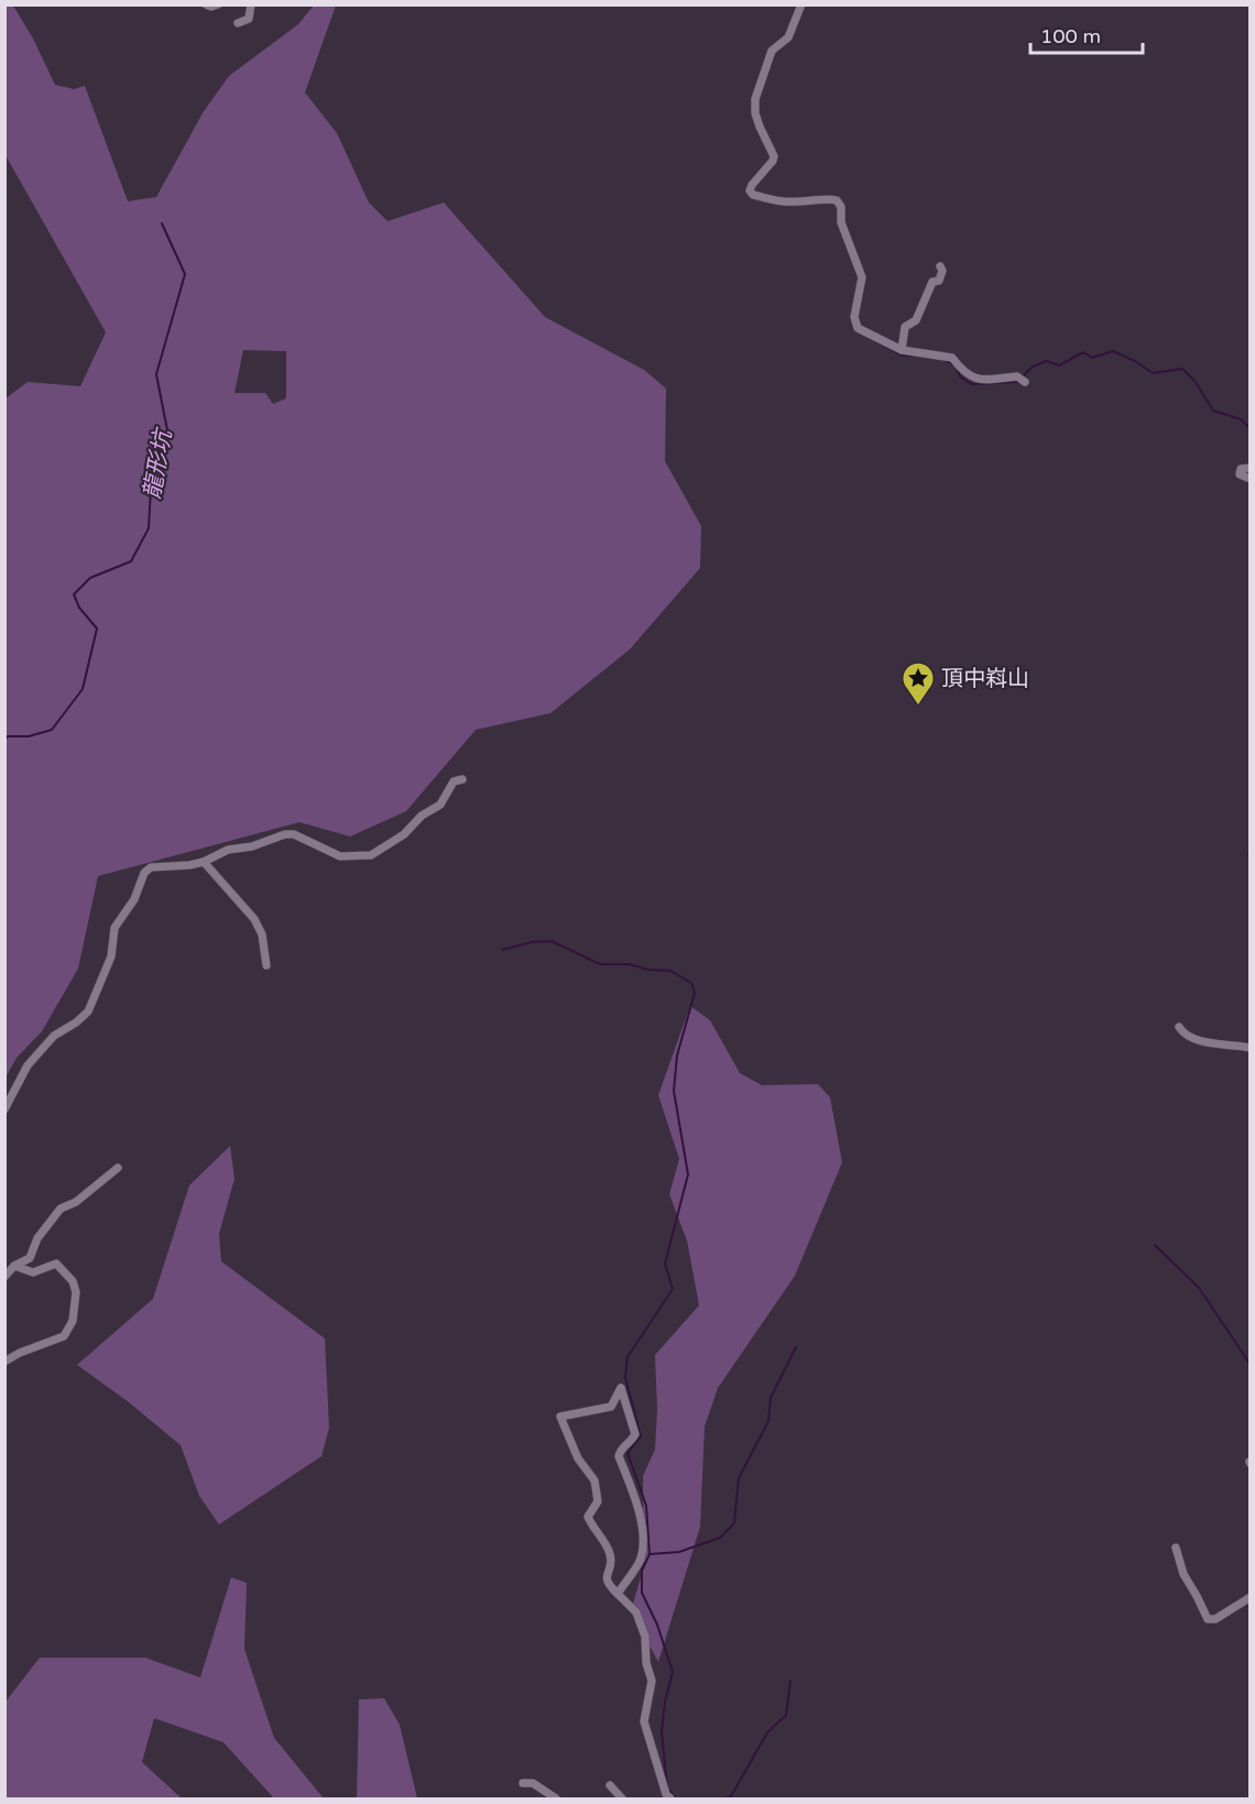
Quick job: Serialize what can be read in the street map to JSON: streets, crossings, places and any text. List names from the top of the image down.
{
  "water": ["龍形坑"],
  "places": {
    "place": ["頂中嵙山"]
  },
  "scale_bar": "100 m"
}
